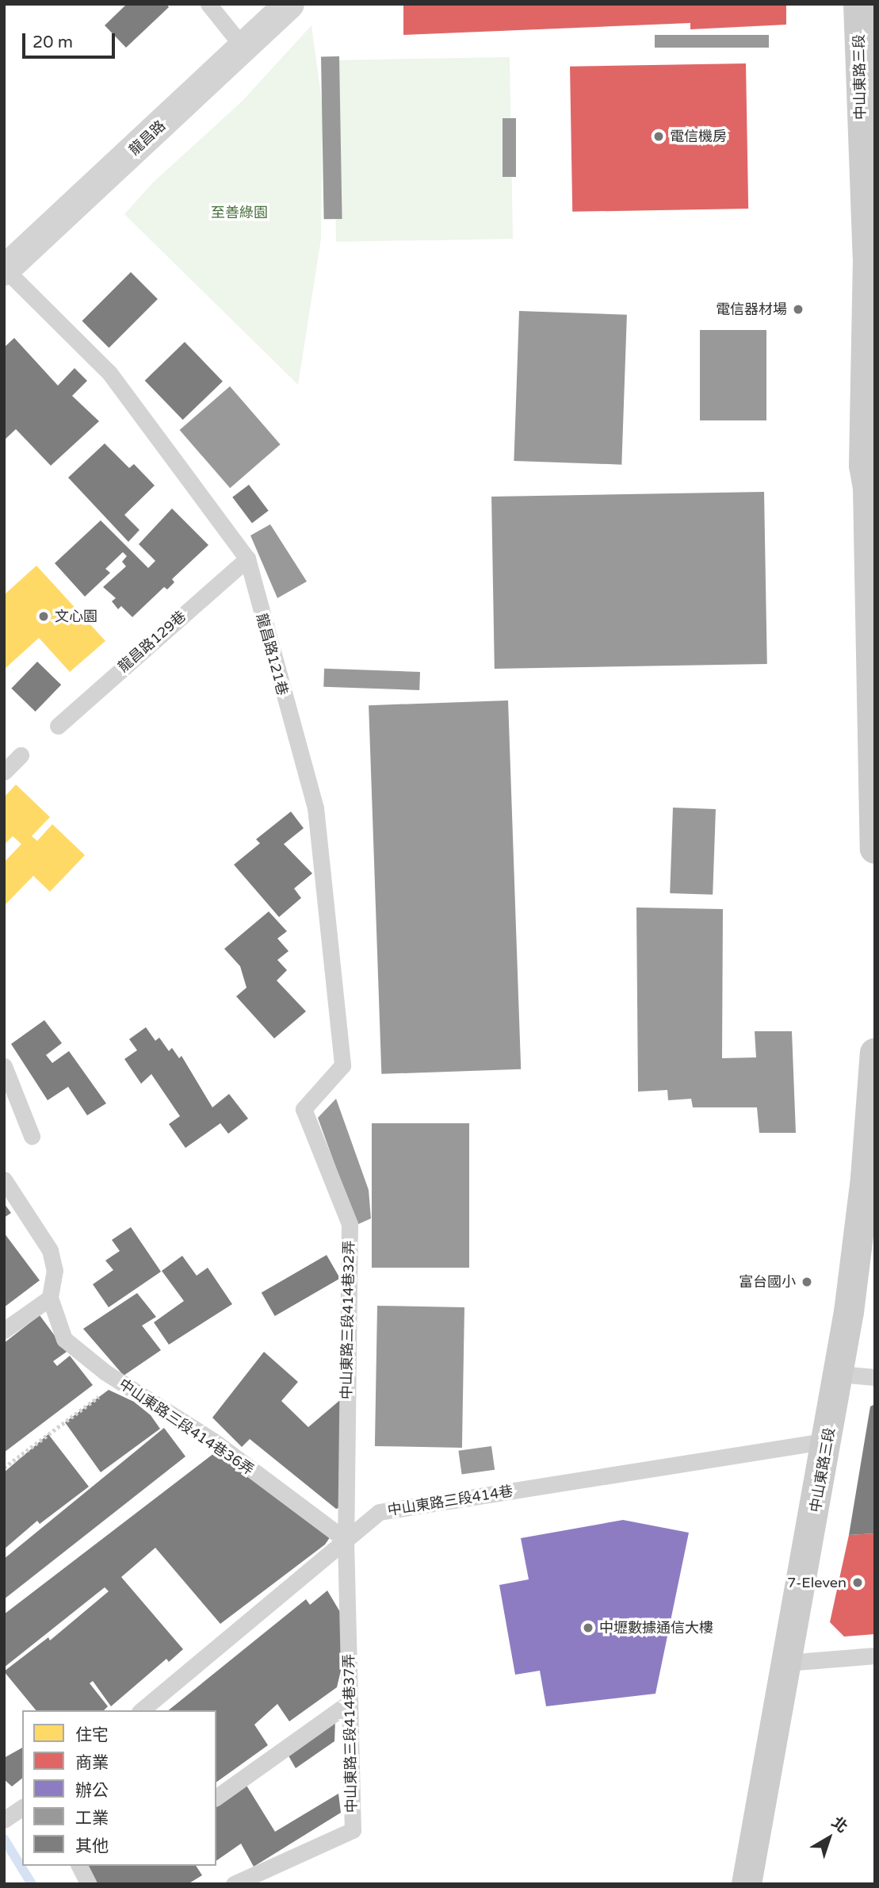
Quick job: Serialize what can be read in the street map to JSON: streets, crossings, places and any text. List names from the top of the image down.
{
  "streets": {
    "main road": ["中山東路三段"],
    "street": ["龍昌路"],
    "lane": [
      "龍昌路129巷",
      "龍昌路121巷",
      "中山東路三段414巷32弄",
      "中山東路三段414巷36弄",
      "中山東路三段414巷",
      "中山東路三段414巷37弄"
    ]
  },
  "crossings": [
    ["中山東路三段", "中山東路三段414巷"],
    ["龍昌路", "龍昌路121巷"],
    ["龍昌路129巷", "龍昌路121巷"],
    ["龍昌路121巷", "中山東路三段414巷32弄"],
    ["中山東路三段414巷32弄", "中山東路三段414巷36弄"],
    ["中山東路三段414巷32弄", "中山東路三段414巷"],
    ["中山東路三段414巷32弄", "中山東路三段414巷37弄"],
    ["中山東路三段414巷36弄", "中山東路三段414巷"],
    ["中山東路三段414巷36弄", "中山東路三段414巷37弄"],
    ["中山東路三段414巷", "中山東路三段414巷37弄"]
  ],
  "parks": ["至善綠園"],
  "places": [
    "電信機房",
    "電信器材場",
    "文心園",
    "富台國小",
    "7-Eleven",
    "中壢數據通信大樓"
  ],
  "legend": [
    "住宅",
    "商業",
    "辦公",
    "工業",
    "其他"
  ],
  "scale_bar": "20 m",
  "north": "top right"
}
